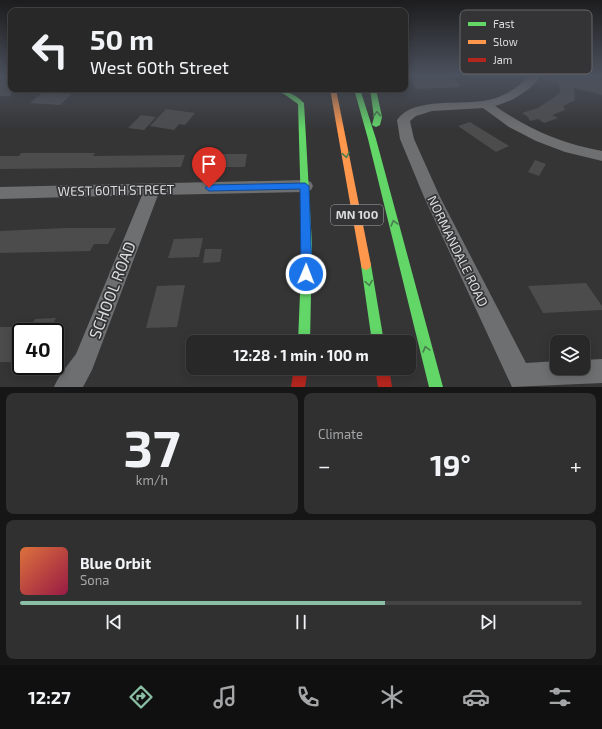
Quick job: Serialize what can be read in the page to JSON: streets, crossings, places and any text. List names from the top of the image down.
{
  "streets": {
    "main road": ["MN 100"],
    "street": ["WEST 60TH STREET", "NORMANDALE ROAD", "SCHOOL ROAD"]
  },
  "crossings": [
    ["WEST 60TH STREET", "SCHOOL ROAD"]
  ],
  "legend": ["Fast", "Slow", "Jam"],
  "page": {
    "turn": ["50 m", "West 60th Street"],
    "limit": "40",
    "trip": "12:28 · 1 min · 100 m",
    "tile": [
      ["37", "km/h"],
      "Climate"
    ],
    "heat": ["−", "19°", "+"],
    "song": ["Blue Orbit", "Sona"],
    "tabs": "12:27"
  }
}
